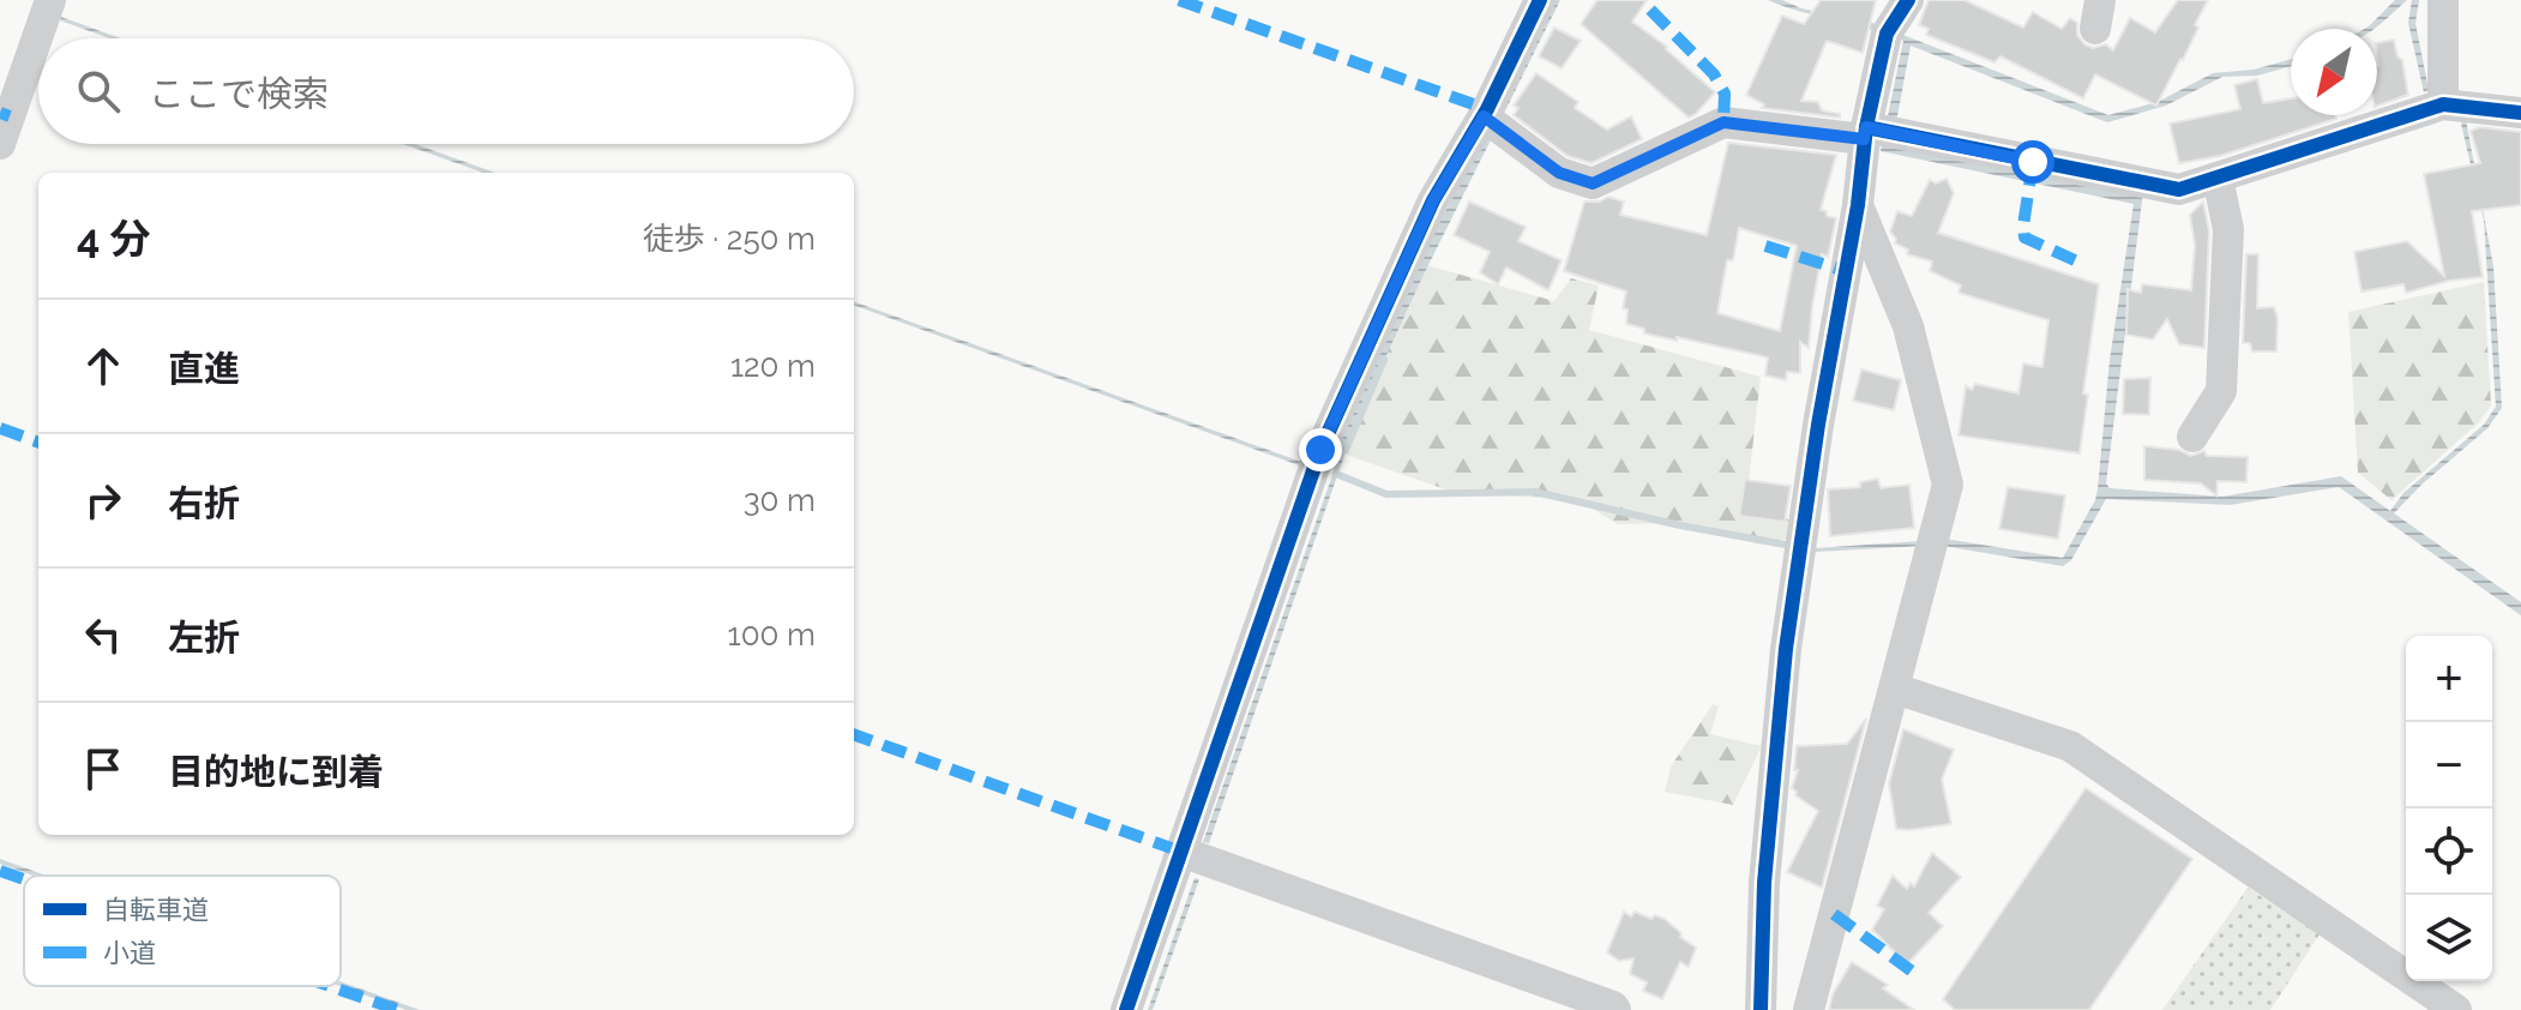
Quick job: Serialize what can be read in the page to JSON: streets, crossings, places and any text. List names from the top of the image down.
{
  "legend": ["自転車道", "小道"],
  "north": "bottom left",
  "page": {
    "search": "ここで検索",
    "heading": ["4 分", "徒歩 · 250 m"],
    "list": [
      ["直進", "120 m"],
      ["右折", "30 m"],
      ["左折", "100 m"],
      "目的地に到着"
    ],
    "map_buttons": ["+", "−"]
  }
}
